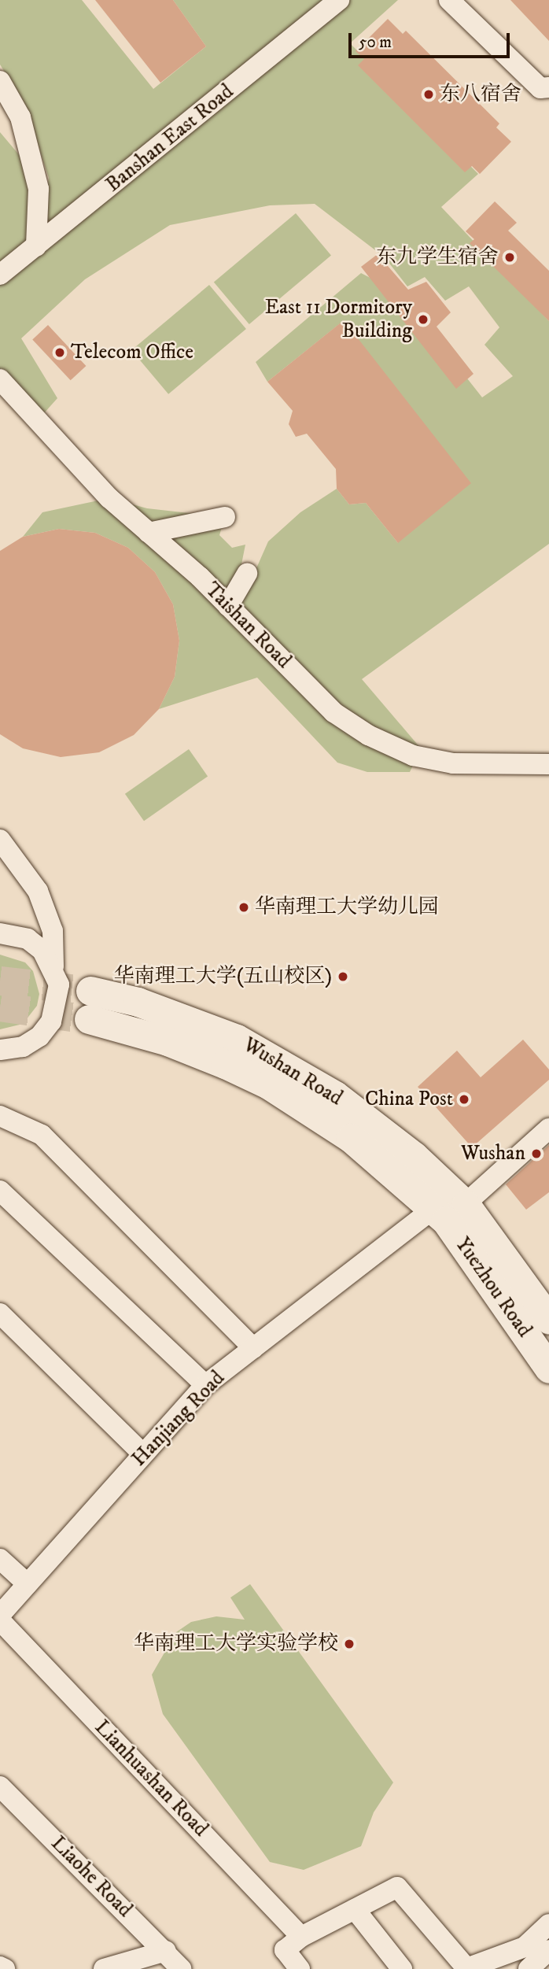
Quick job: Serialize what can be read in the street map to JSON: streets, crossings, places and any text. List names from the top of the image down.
{
  "streets": {
    "main road": ["Wushan Road", "Yuezhou Road"],
    "street": [
      "Banshan East Road",
      "Taishan Road",
      "Hanjiang Road",
      "Lianhuashan Road",
      "Liaohe Road"
    ]
  },
  "crossings": [
    ["Wushan Road", "Yuezhou Road"],
    ["Wushan Road", "Hanjiang Road"],
    ["Yuezhou Road", "Hanjiang Road"]
  ],
  "places": [
    "东八宿舍",
    "东九学生宿舍",
    "East 11 Dormitory Building",
    "Telecom Office",
    "华南理工大学幼儿园",
    "华南理工大学(五山校区)",
    "China Post",
    "Wushan",
    "华南理工大学实验学校"
  ],
  "scale_bar": "50 m"
}
